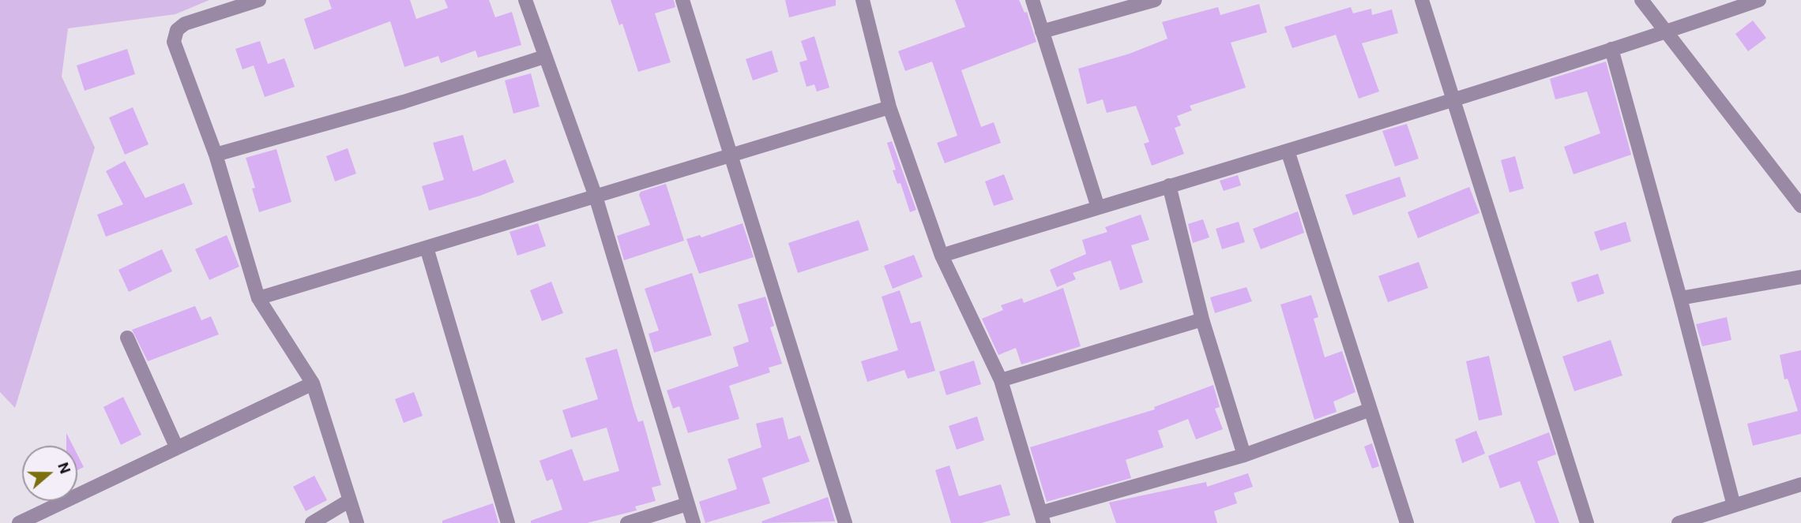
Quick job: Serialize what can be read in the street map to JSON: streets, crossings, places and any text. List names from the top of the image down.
{
  "north": "right"
}
